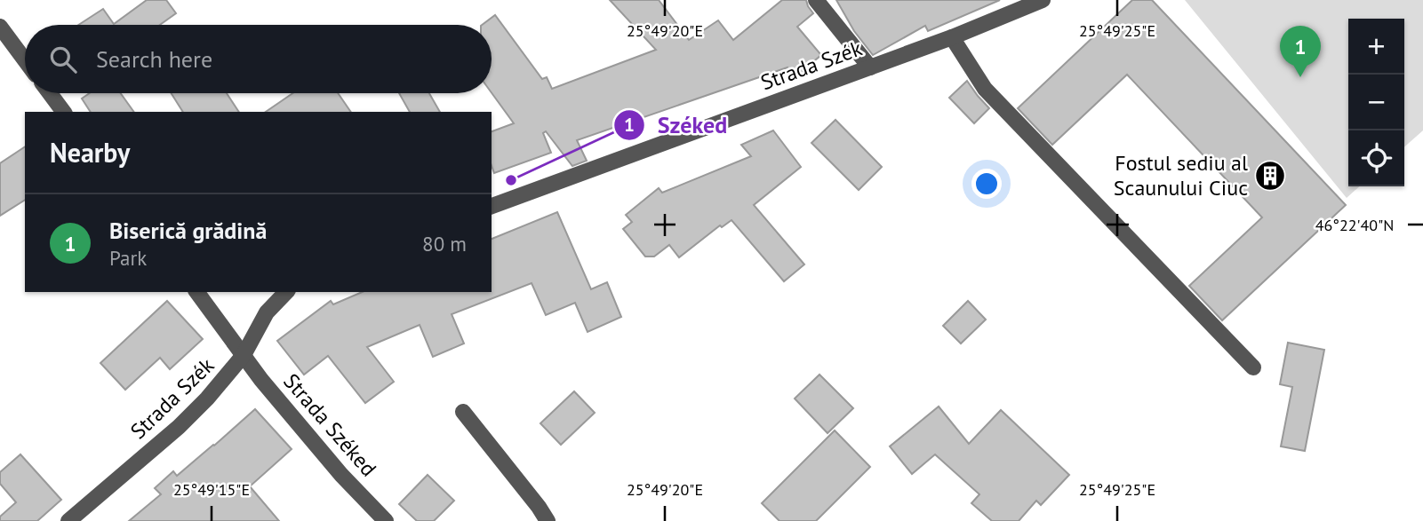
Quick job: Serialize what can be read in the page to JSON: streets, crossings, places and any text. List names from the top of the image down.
{
  "streets": {
    "street": ["Strada Szék", "Strada Széked"]
  },
  "crossings": [
    ["Strada Szék", "Strada Széked"]
  ],
  "places": {
    "building": ["Fostul sediu al Scaunului Ciuc"],
    "other": ["Széked"]
  },
  "page": {
    "map_buttons": ["+", "−"],
    "search": "Search here",
    "pins": "1",
    "heading": "Nearby",
    "list": [
      {
        "mark": "1",
        "name": "Biserică grădină",
        "note": "Park",
        "value": "80 m"
      }
    ]
  },
  "coordinates": [
    "25°49'20\"E",
    "25°49'25\"E",
    "46°22'40\"N",
    "25°49'15\"E"
  ]
}
